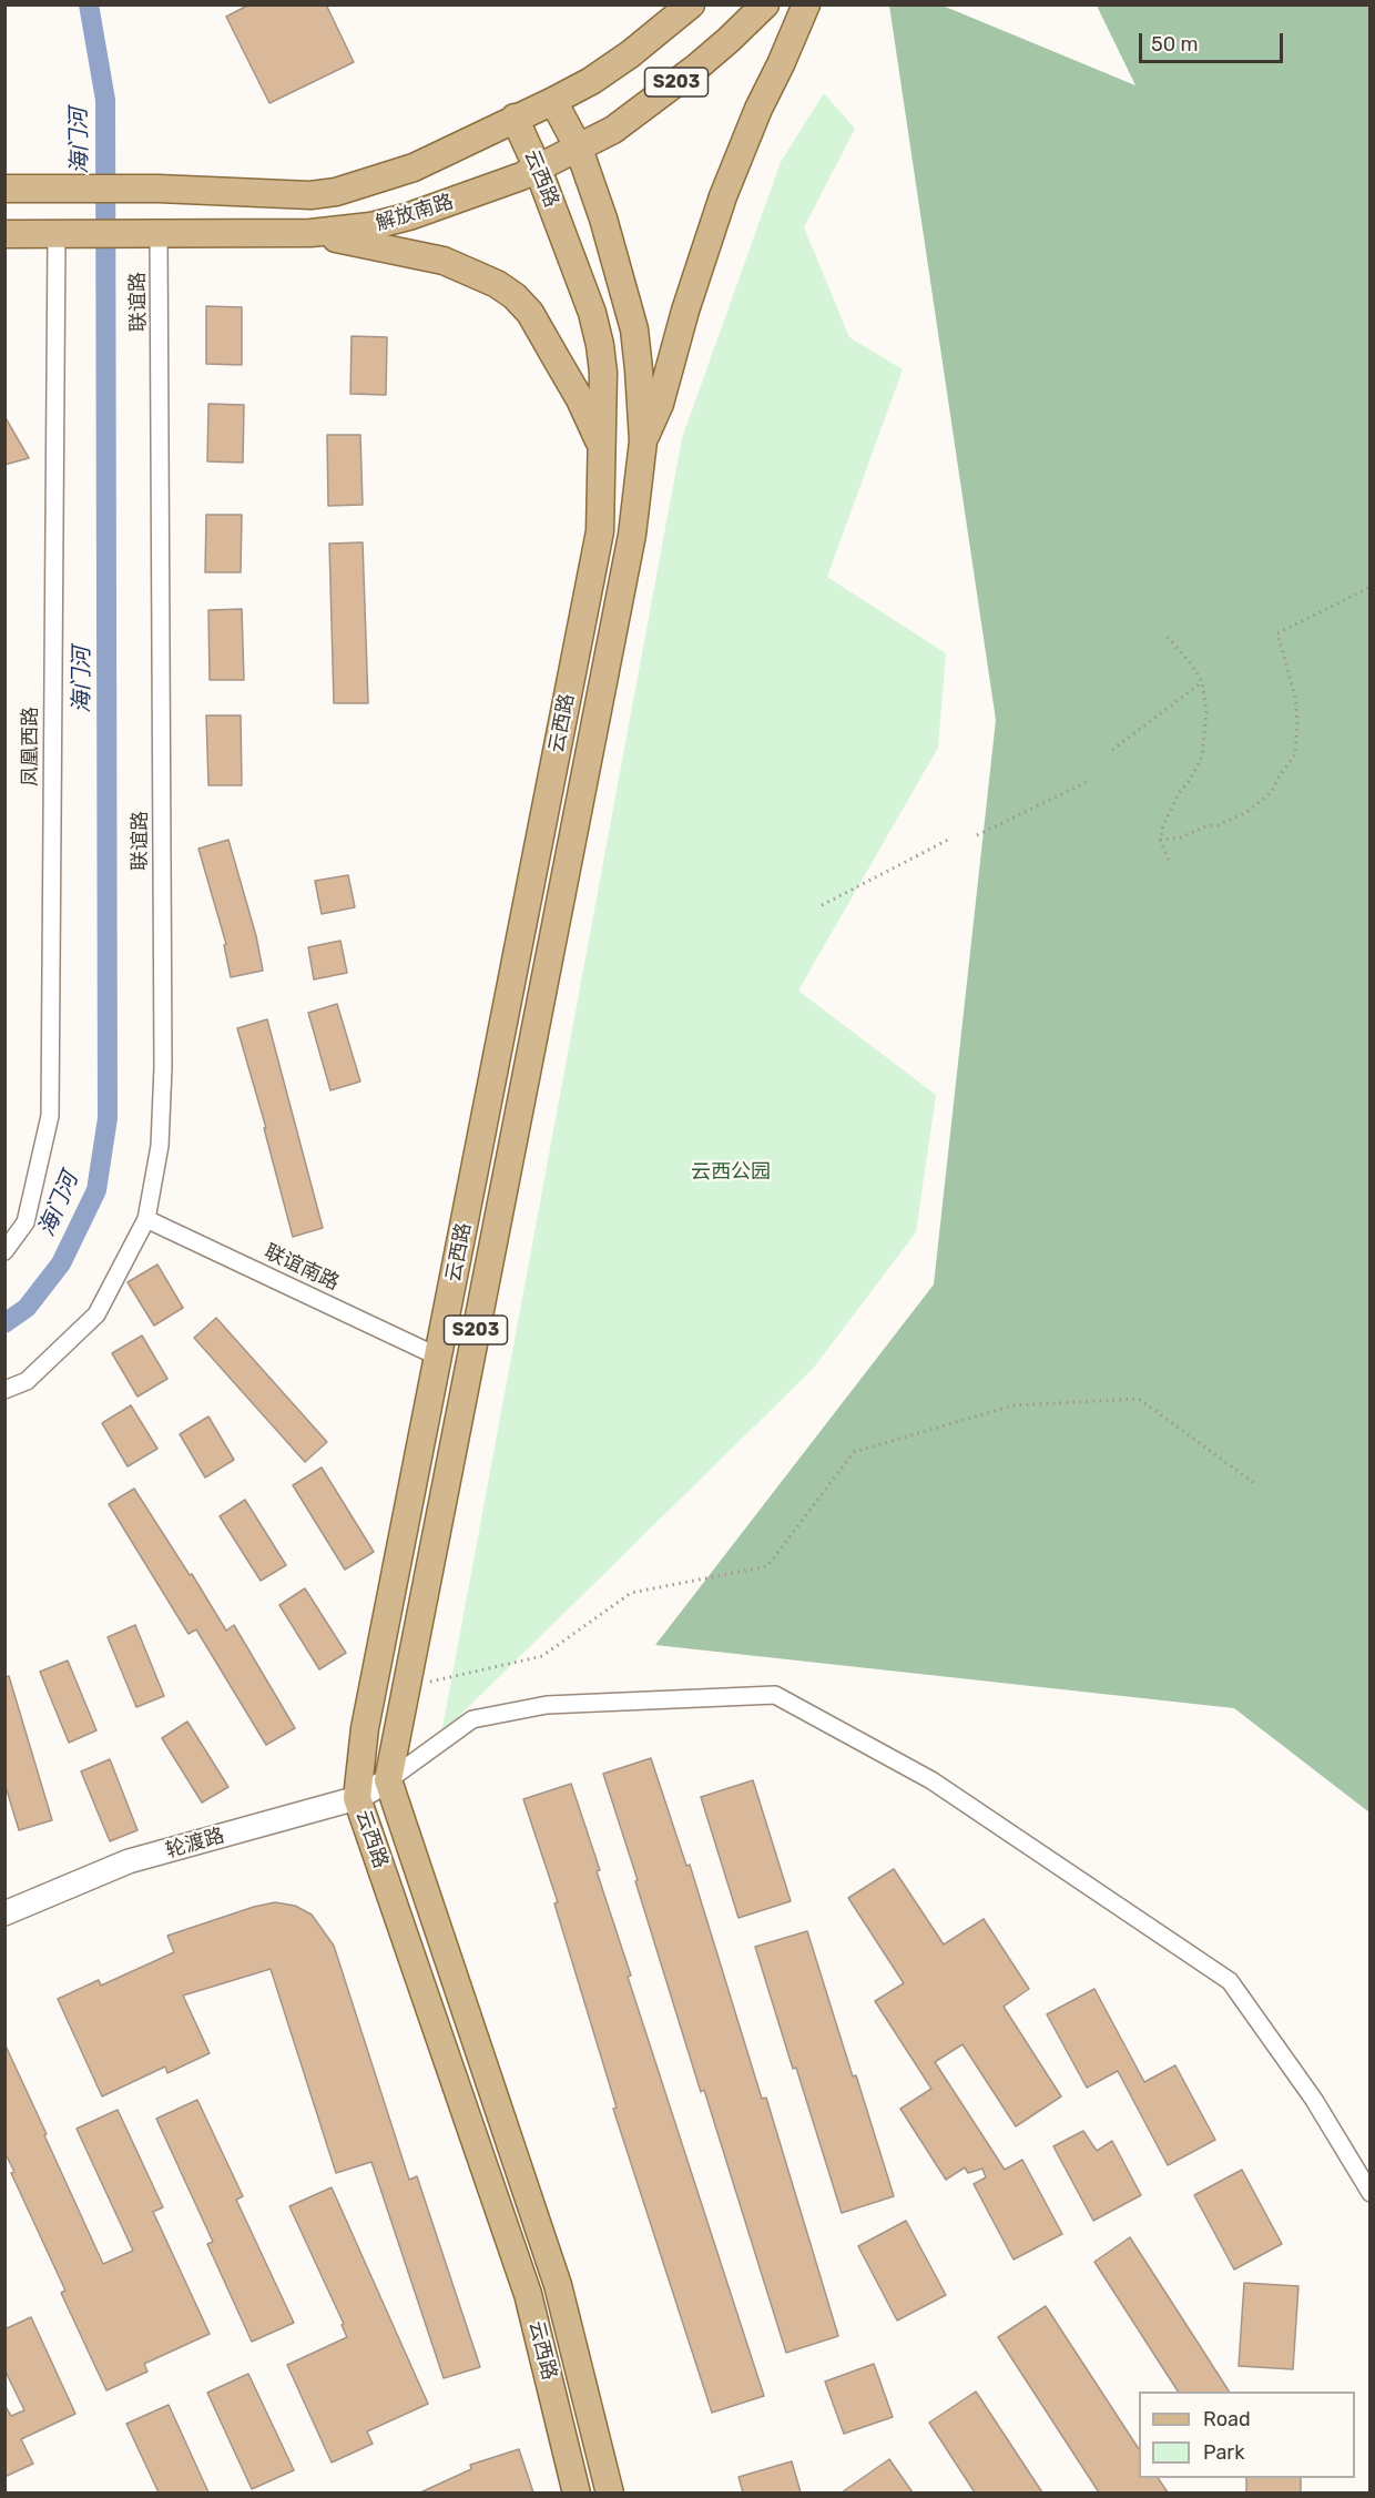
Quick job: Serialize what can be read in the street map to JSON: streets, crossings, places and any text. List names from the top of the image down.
{
  "streets": {
    "main road": [
      "S203",
      "云西路",
      "解放南路",
      "轮渡路"
    ],
    "street": ["联谊路", "凤凰西路", "联谊南路"]
  },
  "crossings": [
    ["S203", "云西路"],
    ["云西路", "解放南路"],
    ["云西路", "联谊南路"],
    ["云西路", "轮渡路"],
    ["解放南路", "联谊路"],
    ["解放南路", "凤凰西路"],
    ["联谊路", "联谊南路"]
  ],
  "water": ["海门河"],
  "parks": ["云西公园"],
  "legend": ["Road", "Park"],
  "scale_bar": "50 m"
}
